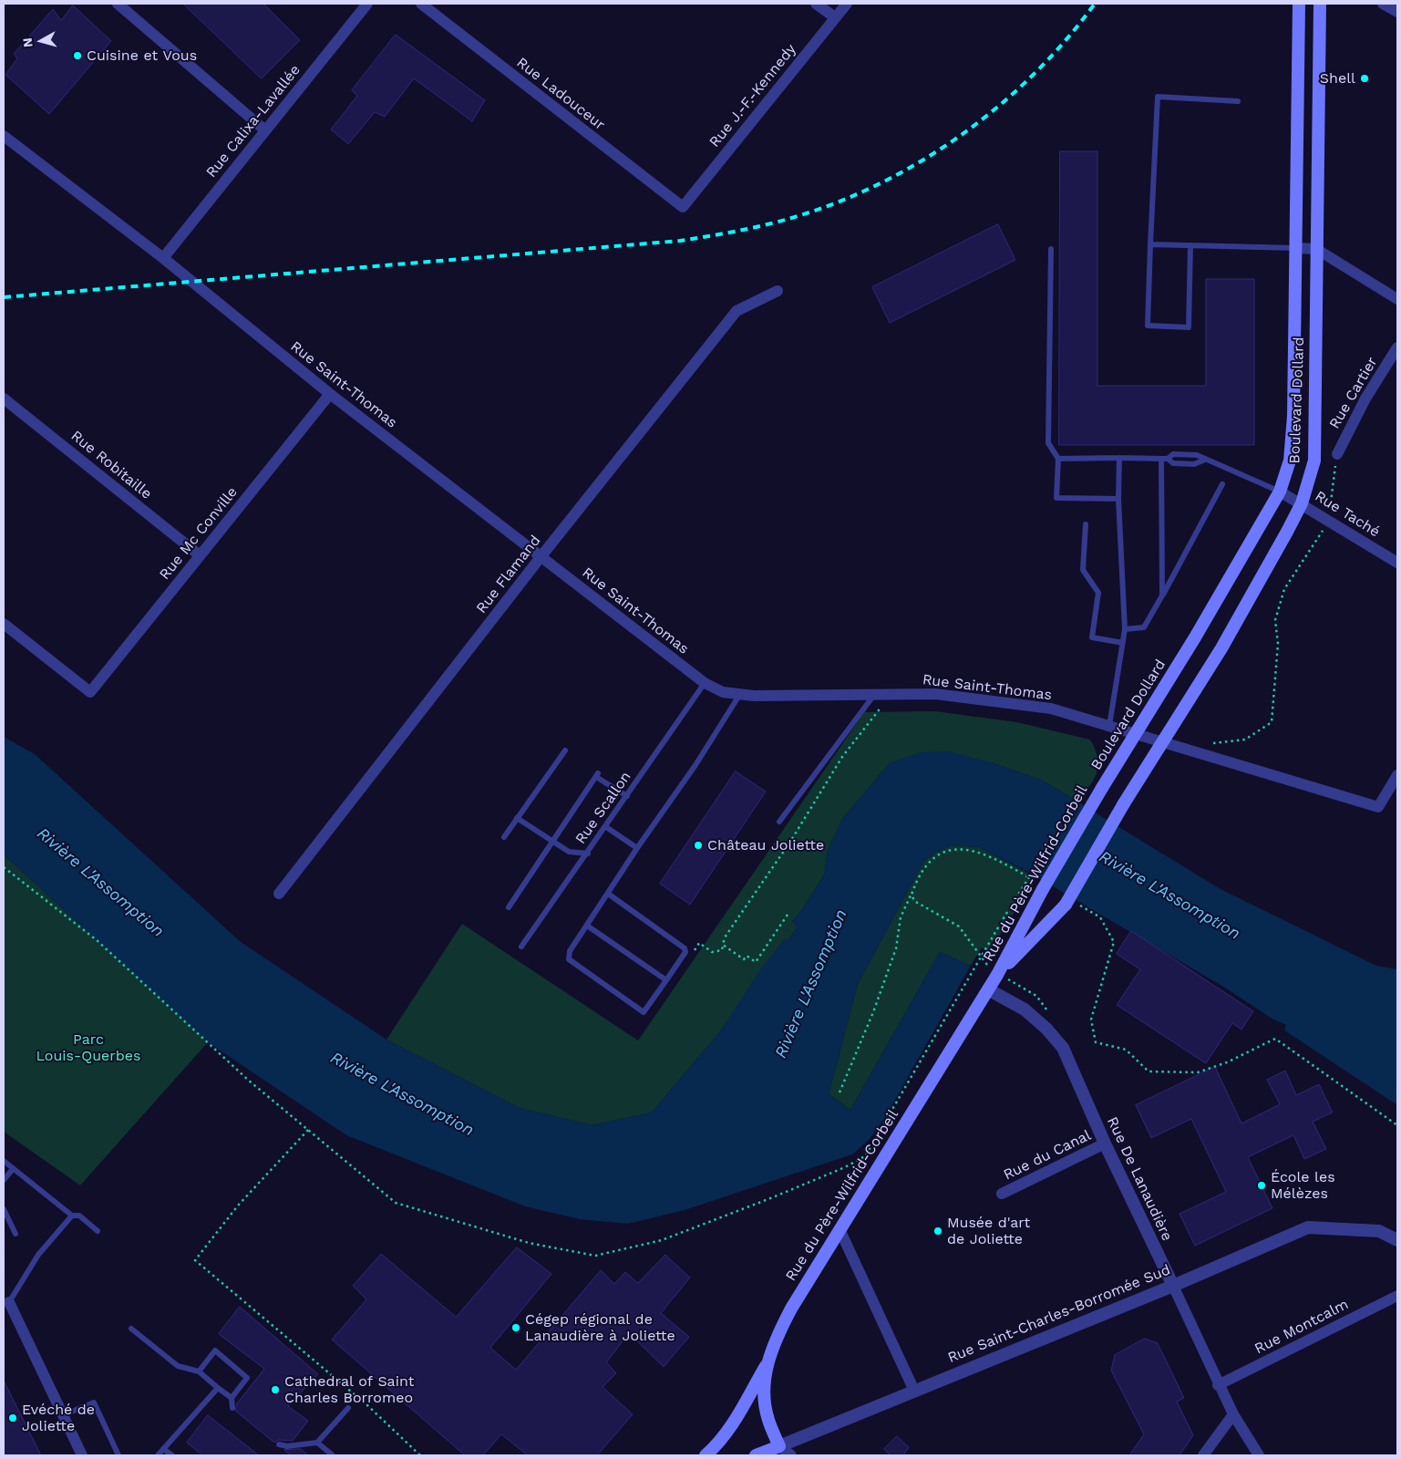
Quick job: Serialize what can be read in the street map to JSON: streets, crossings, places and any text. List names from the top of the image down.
{
  "streets": {
    "main road": ["Boulevard Dollard", "Rue du Père-Wilfrid-Corbeil", "Rue Saint-Charles-Borromée Sud"],
    "street": [
      "Rue Ladouceur",
      "Rue J.-F.-Kennedy",
      "Rue Calixa-Lavallée",
      "Rue Saint-Thomas",
      "Rue Cartier",
      "Rue Robitaille",
      "Rue Taché",
      "Rue Mc Conville",
      "Rue Flamand",
      "Rue du Canal",
      "Rue De Lanaudière",
      "Rue Montcalm"
    ],
    "lane": ["Rue Scallon"]
  },
  "crossings": [
    ["Rue Ladouceur", "Rue J.-F.-Kennedy"],
    ["Rue Calixa-Lavallée", "Rue Saint-Thomas"],
    ["Rue Saint-Thomas", "Boulevard Dollard"],
    ["Rue Saint-Thomas", "Rue Mc Conville"],
    ["Rue Saint-Thomas", "Rue Flamand"],
    ["Rue Saint-Thomas", "Rue Scallon"],
    ["Boulevard Dollard", "Rue Taché"],
    ["Boulevard Dollard", "Rue du Père-Wilfrid-Corbeil"],
    ["Rue Robitaille", "Rue Mc Conville"],
    ["Rue du Père-Wilfrid-Corbeil", "Rue De Lanaudière"],
    ["Rue du Père-Wilfrid-Corbeil", "Rue Saint-Charles-Borromée Sud"],
    ["Rue du Canal", "Rue De Lanaudière"],
    ["Rue De Lanaudière", "Rue Saint-Charles-Borromée Sud"],
    ["Rue De Lanaudière", "Rue Montcalm"]
  ],
  "water": ["Rivière L'Assomption"],
  "parks": ["Parc Louis-Querbes"],
  "places": [
    "Cuisine et Vous",
    "Shell",
    "Château Joliette",
    "École les Mélèzes",
    "Musée d'art de Joliette",
    "Cégep régional de Lanaudière à Joliette",
    "Cathedral of Saint Charles Borromeo",
    "Evéché de Joliette"
  ],
  "north": "left"
}
